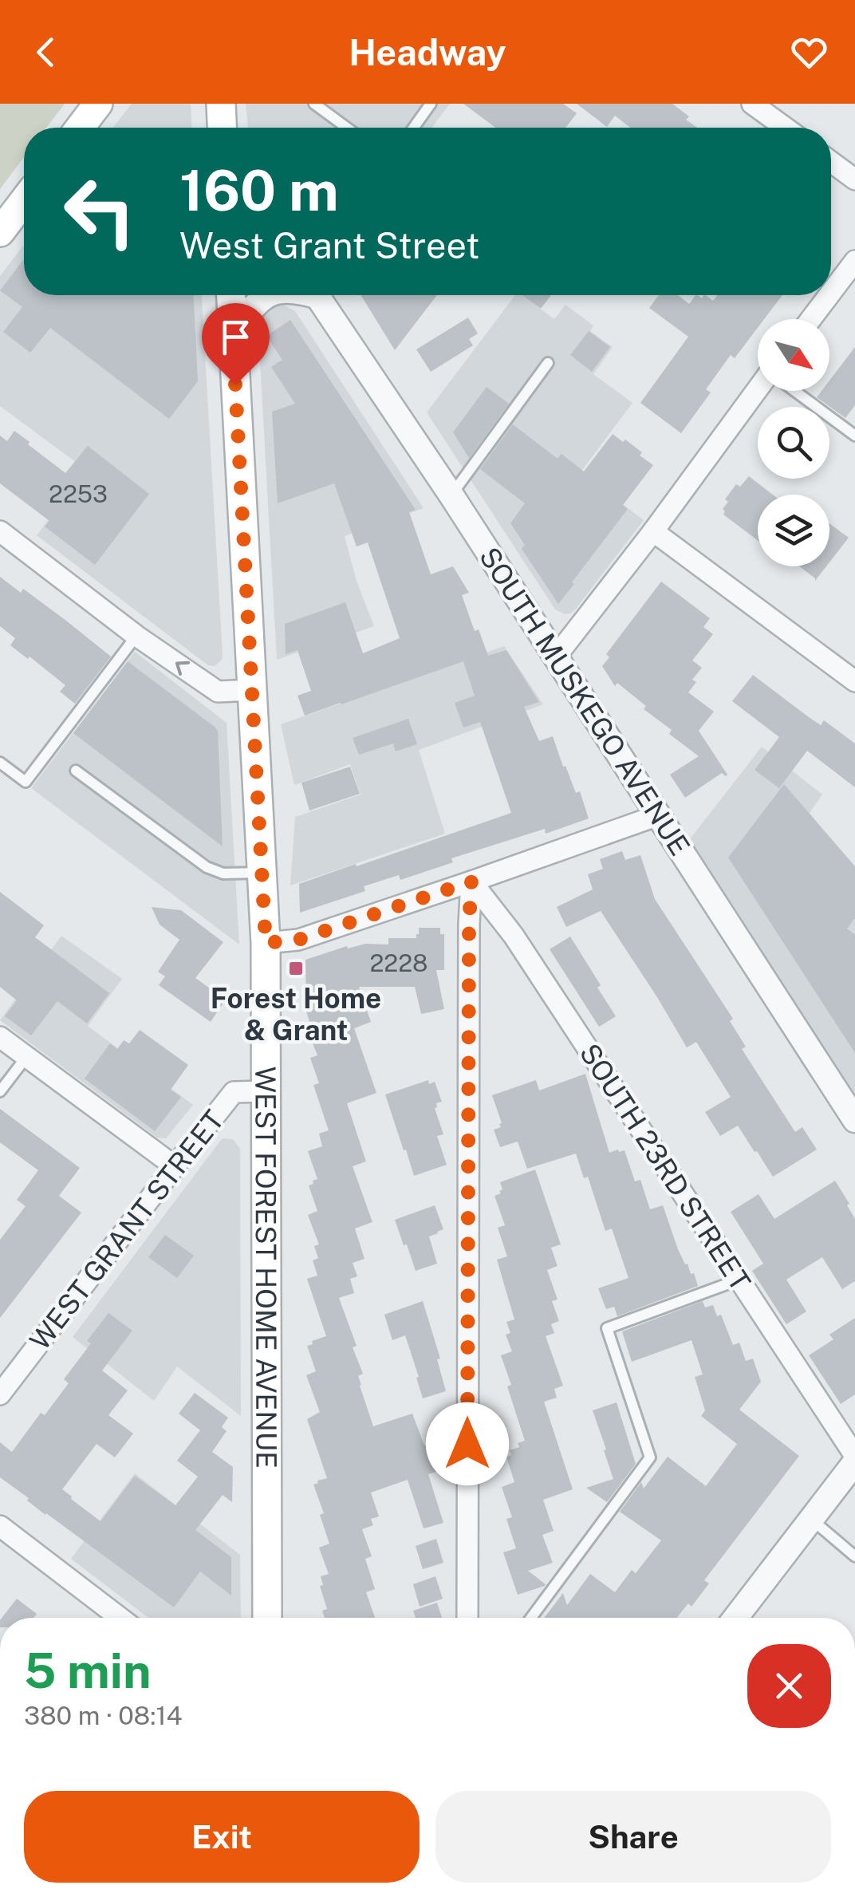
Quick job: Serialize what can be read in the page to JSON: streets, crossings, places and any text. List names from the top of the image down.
{
  "streets": {
    "main road": ["WEST FOREST HOME AVENUE"],
    "street": ["SOUTH MUSKEGO AVENUE", "SOUTH 23RD STREET", "WEST GRANT STREET"]
  },
  "crossings": [
    ["WEST GRANT STREET", "WEST FOREST HOME AVENUE"]
  ],
  "places": {
    "transit": ["Forest Home & Grant"]
  },
  "house_numbers": ["2253", "2228"],
  "north": "bottom right",
  "page": {
    "header": "Headway",
    "turn": ["160 m", "West Grant Street"],
    "heading": ["5 min", "380 m · 08:14"],
    "buttons": ["Exit", "Share"]
  }
}
